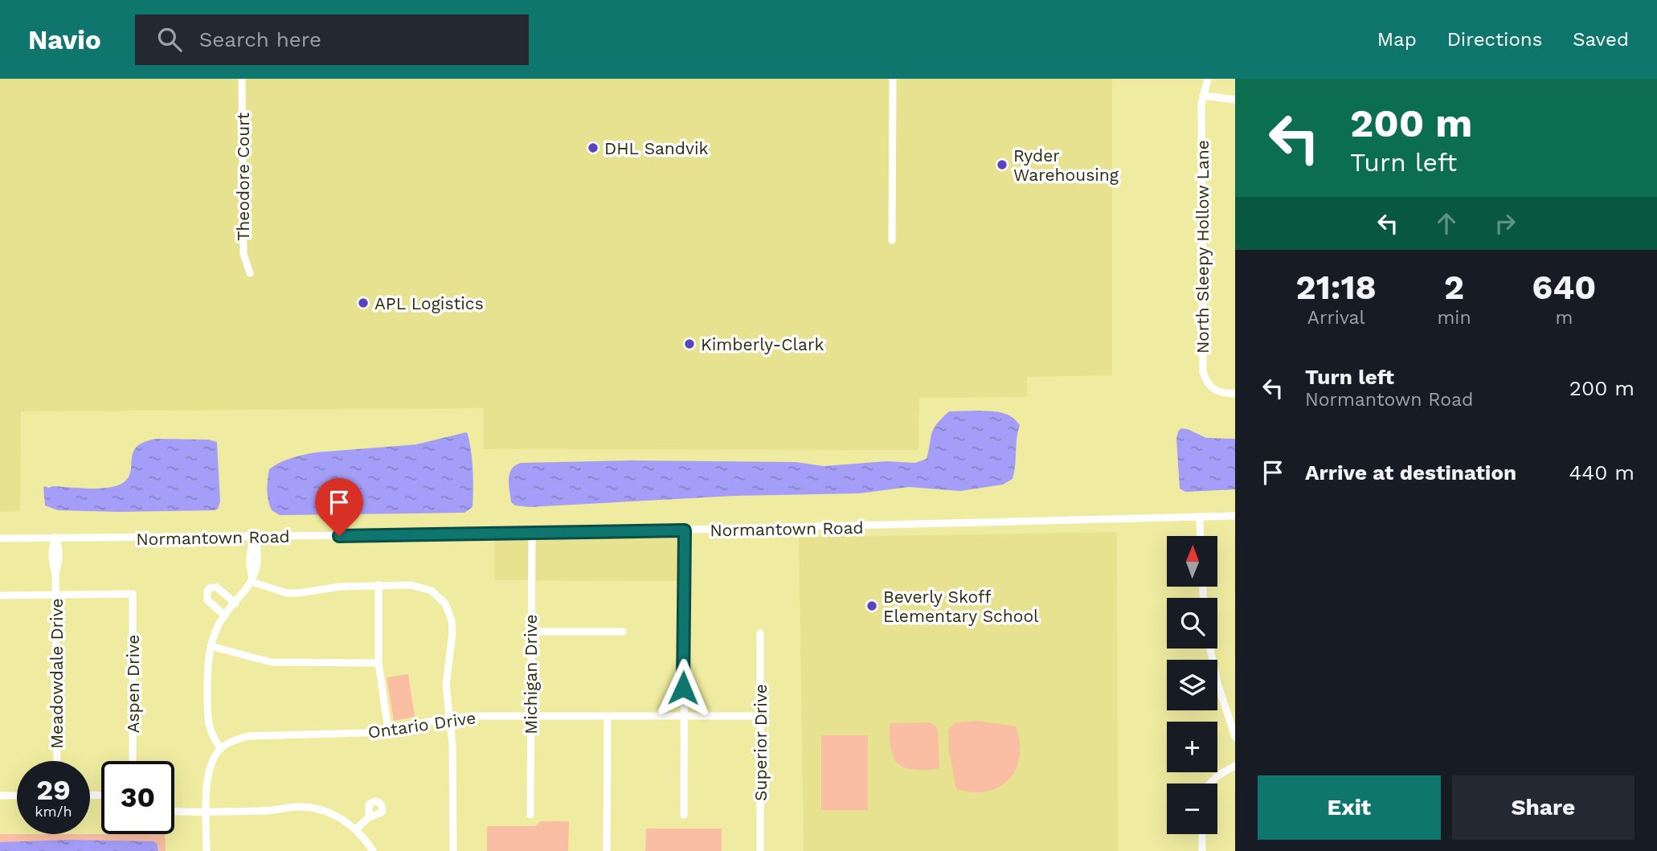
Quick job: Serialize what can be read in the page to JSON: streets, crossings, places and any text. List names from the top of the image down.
{
  "streets": {
    "street": [
      "Theodore Court",
      "North Sleepy Hollow Lane",
      "Normantown Road",
      "Meadowdale Drive",
      "Michigan Drive",
      "Aspen Drive",
      "Ontario Drive",
      "Superior Drive"
    ]
  },
  "crossings": [
    ["Normantown Road", "Meadowdale Drive"],
    ["Normantown Road", "Michigan Drive"],
    ["Meadowdale Drive", "Aspen Drive"],
    ["Michigan Drive", "Ontario Drive"],
    ["Ontario Drive", "Superior Drive"]
  ],
  "places": [
    "DHL Sandvik",
    "Ryder Warehousing",
    "APL Logistics",
    "Kimberly-Clark",
    "Beverly Skoff Elementary School"
  ],
  "north": "top",
  "page": {
    "header": "Navio",
    "search": "Search here",
    "nav": ["Map", "Directions", "Saved"],
    "turn": ["200 m", "Turn left"],
    "eta": [
      "21:18",
      "Arrival",
      "2",
      "min",
      "640",
      "m"
    ],
    "list": [
      {
        "name": "Turn left",
        "note": "Normantown Road",
        "value": "200 m"
      },
      {
        "name": "Arrive at destination",
        "value": "440 m"
      }
    ],
    "map_buttons": ["+", "−"],
    "speed": "29 km/h",
    "limit": "30",
    "buttons": ["Exit", "Share"]
  }
}
